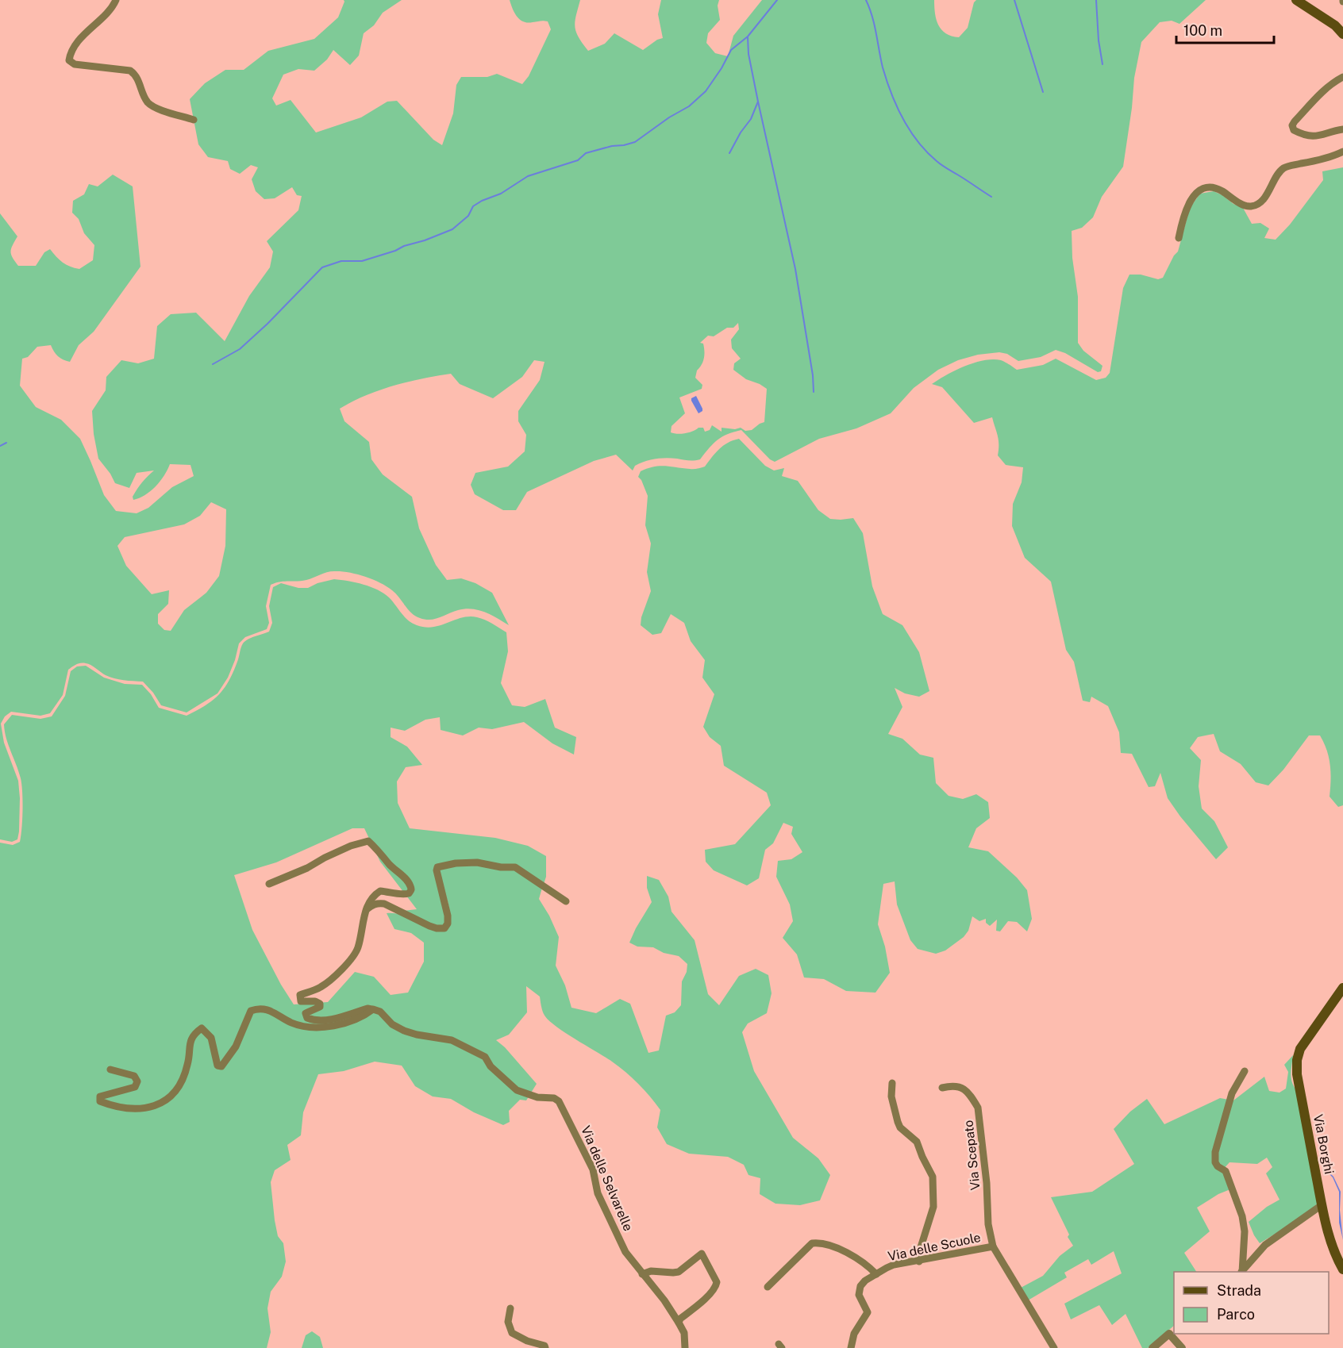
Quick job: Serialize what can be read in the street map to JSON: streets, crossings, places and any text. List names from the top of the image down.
{
  "streets": {
    "main road": ["Via Borghi"],
    "street": ["Via Scepato", "Via delle Selvarelle", "Via delle Scuole"]
  },
  "crossings": [
    ["Via Scepato", "Via delle Scuole"]
  ],
  "legend": ["Strada", "Parco"],
  "scale_bar": "100 m"
}
